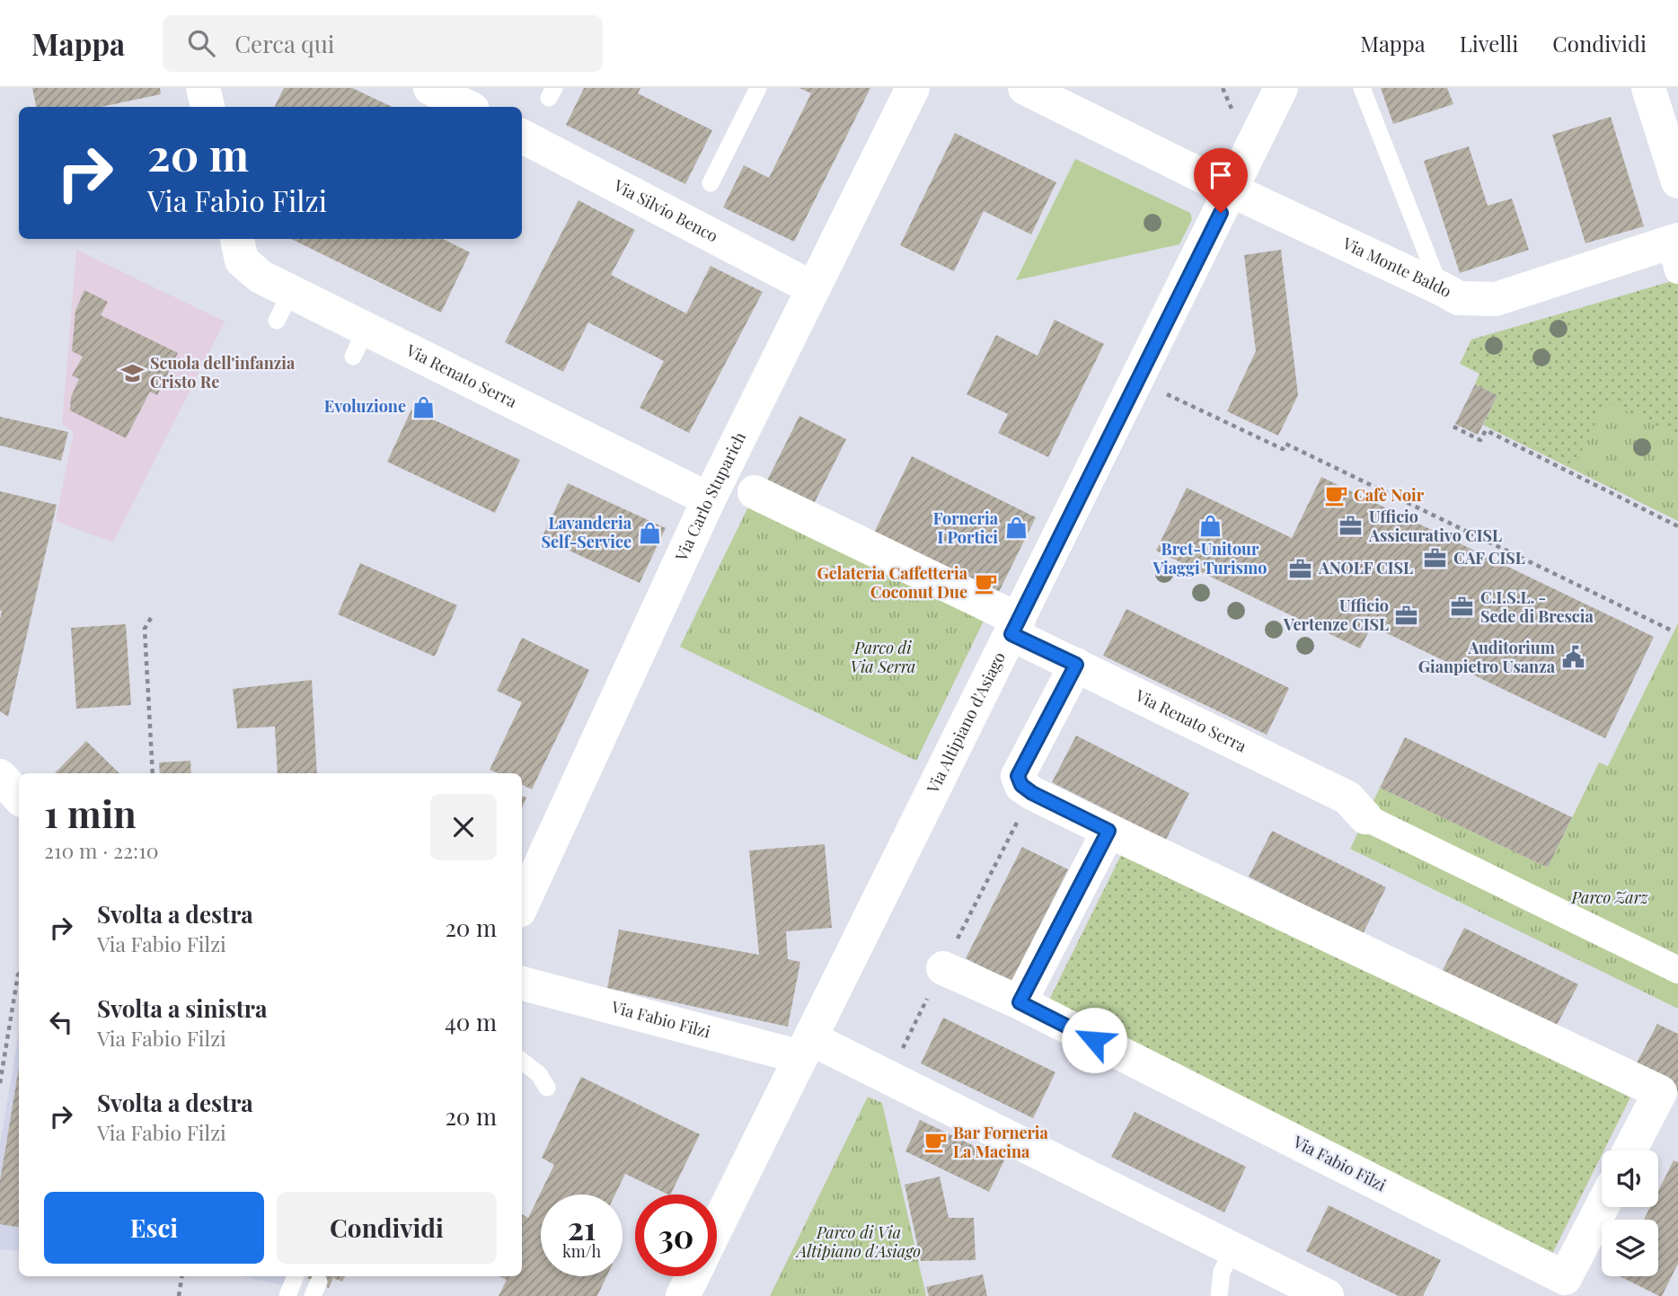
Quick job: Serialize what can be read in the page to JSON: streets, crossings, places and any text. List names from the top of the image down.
{
  "streets": {
    "street": [
      "Via Silvio Benco",
      "Via Monte Baldo",
      "Via Renato Serra",
      "Via Carlo Stuparich",
      "Via Altipiano d'Asiago",
      "Via Fabio Filzi"
    ]
  },
  "crossings": [
    ["Via Silvio Benco", "Via Carlo Stuparich"],
    ["Via Monte Baldo", "Via Altipiano d'Asiago"],
    ["Via Renato Serra", "Via Carlo Stuparich"],
    ["Via Renato Serra", "Via Altipiano d'Asiago"],
    ["Via Altipiano d'Asiago", "Via Fabio Filzi"]
  ],
  "parks": ["Parco di Via Serra", "Parco Zarz", "Parco di Via Altipiano d'Asiago"],
  "places": {
    "school or university": ["Scuola dell'infanzia Cristo Re"],
    "shop": [
      "Evoluzione",
      "Bret-Unitour Viaggi Turismo",
      "Forneria I Portici",
      "Lavanderia Self-Service"
    ],
    "cafe": ["Cafè Noir", "Gelateria Caffetteria Coconut Due", "Bar Forneria La Macina"],
    "office": [
      "Ufficio Assicurativo CISL",
      "CAF CISL",
      "ANOLF CISL",
      "C.I.S.L. - Sede di Brescia",
      "Ufficio Vertenze CISL"
    ],
    "public building": ["Auditorium Gianpietro Usanza"]
  },
  "page": {
    "header": "Mappa",
    "search": "Cerca qui",
    "nav": ["Mappa", "Livelli", "Condividi"],
    "turn": ["20 m", "Via Fabio Filzi"],
    "heading": ["1 min", "210 m · 22:10"],
    "list": [
      {
        "name": "Svolta a destra",
        "note": "Via Fabio Filzi",
        "value": "20 m"
      },
      {
        "name": "Svolta a sinistra",
        "note": "Via Fabio Filzi",
        "value": "40 m"
      },
      {
        "name": "Svolta a destra",
        "note": "Via Fabio Filzi",
        "value": "20 m"
      }
    ],
    "buttons": ["Esci", "Condividi"],
    "speed": "21 km/h",
    "limit": "30"
  }
}
